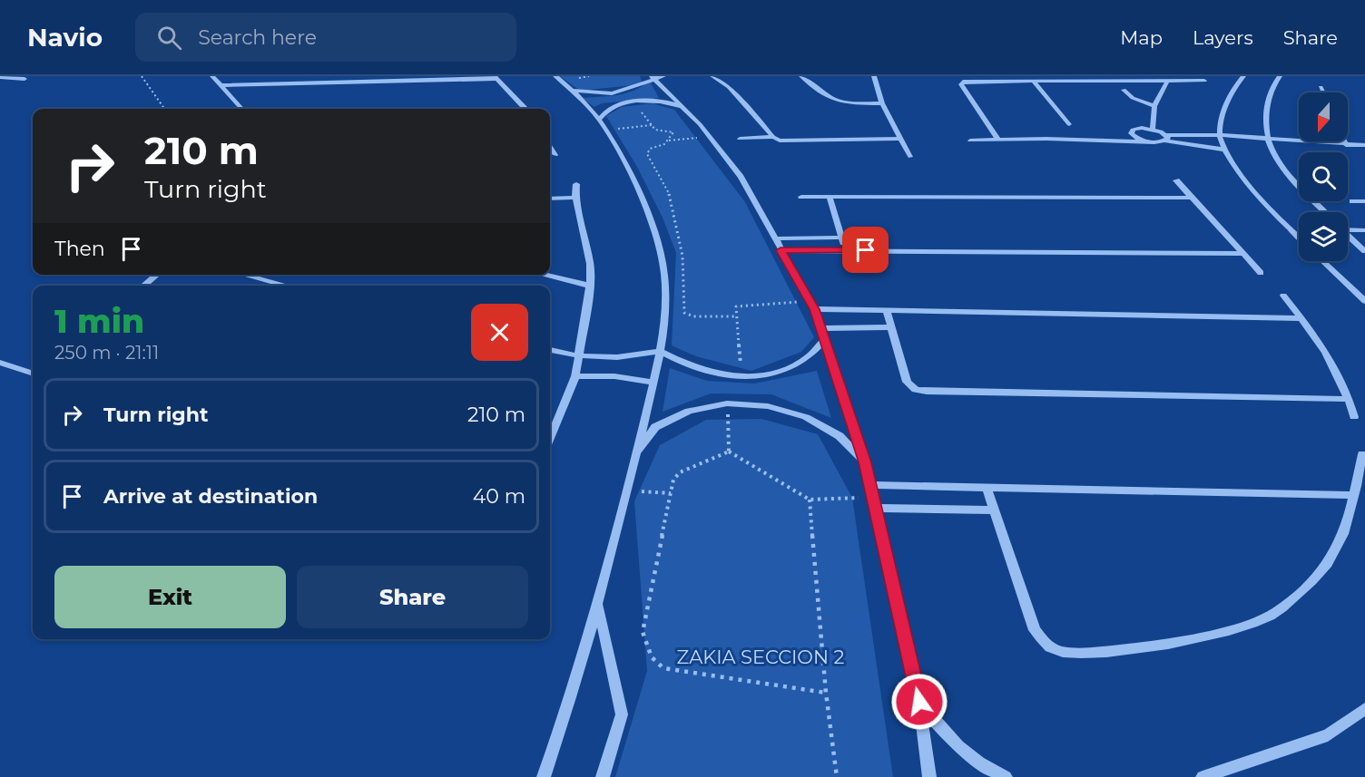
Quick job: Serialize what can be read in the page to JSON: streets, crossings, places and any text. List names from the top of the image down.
{
  "parks": ["ZAKIA SECCION 2"],
  "north": "bottom",
  "page": {
    "header": "Navio",
    "search": "Search here",
    "nav": ["Map", "Layers", "Share"],
    "turn": ["210 m", "Turn right"],
    "then": "Then",
    "heading": ["1 min", "250 m · 21:11"],
    "list": [
      {
        "name": "Turn right",
        "value": "210 m"
      },
      {
        "name": "Arrive at destination",
        "value": "40 m"
      }
    ],
    "buttons": ["Exit", "Share"]
  }
}
